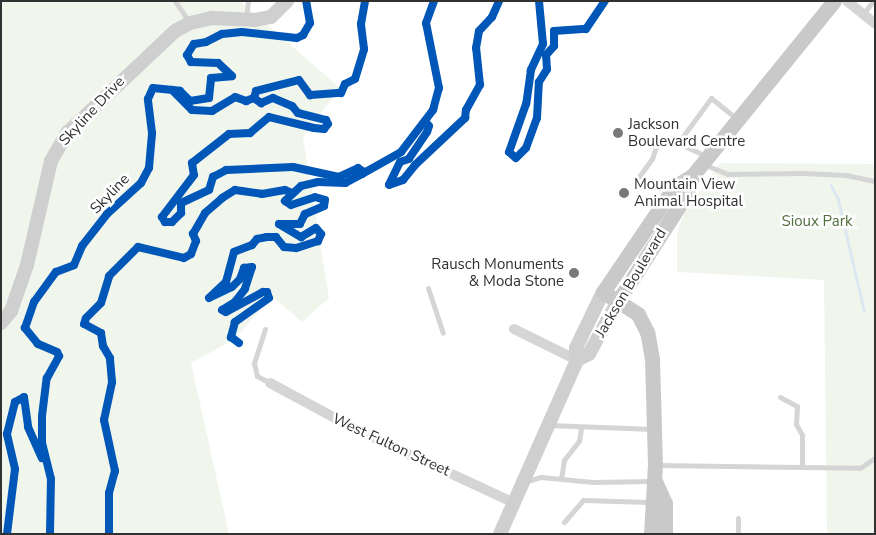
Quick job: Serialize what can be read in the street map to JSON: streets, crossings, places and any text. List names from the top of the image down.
{
  "streets": {
    "main road": ["Jackson Boulevard"],
    "street": ["Skyline Drive", "West Fulton Street"],
    "cycle path": ["Skyline"]
  },
  "crossings": [
    ["Jackson Boulevard", "West Fulton Street"]
  ],
  "parks": ["Sioux Park"],
  "places": ["Jackson Boulevard Centre", "Mountain View Animal Hospital", "Rausch Monuments & Moda Stone"]
}
